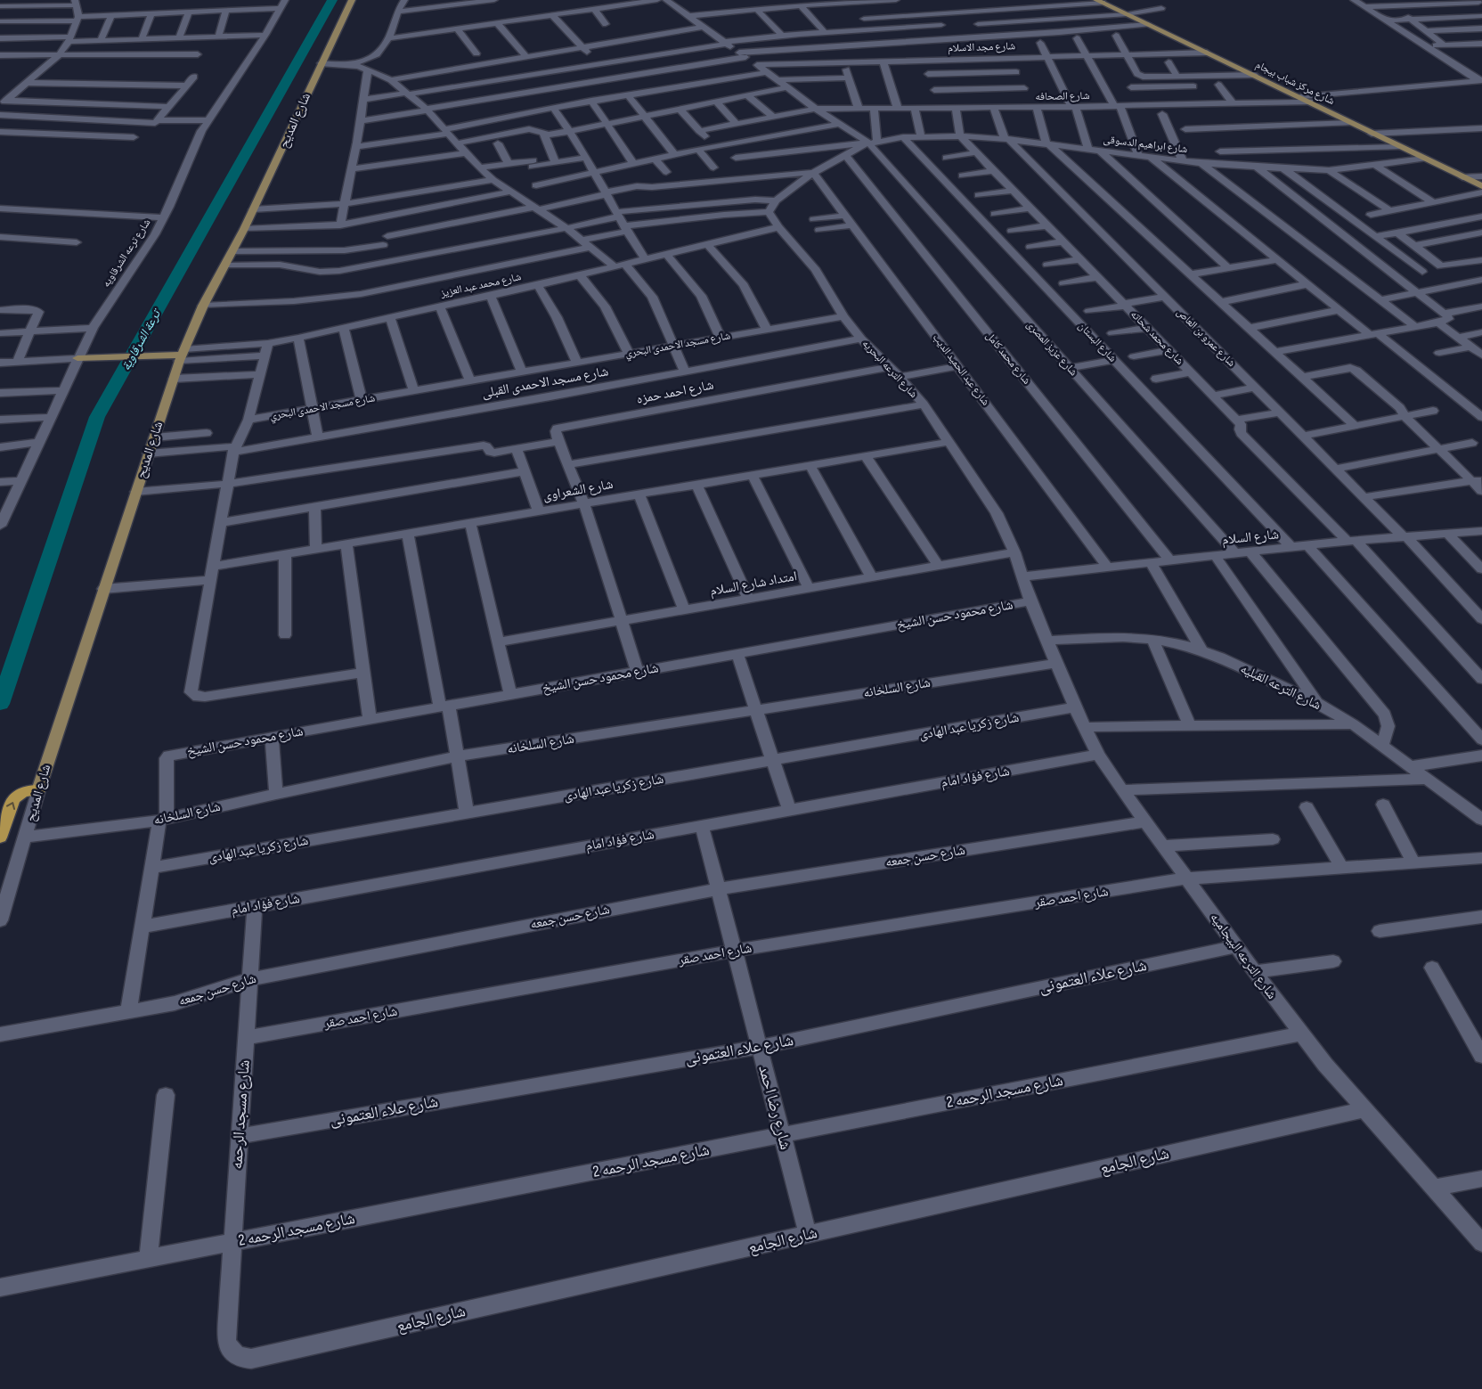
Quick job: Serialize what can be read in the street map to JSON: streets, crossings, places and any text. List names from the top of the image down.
{
  "streets": {
    "main road": ["شارع مركز شباب بيجام", "شارع المديح"],
    "street": [
      "شارع مجد الاسلام",
      "شارع الصحافه",
      "شارع ابراهيم الدسوقى",
      "شارع ترعه الشرقاويه",
      "شارع محمد عبد العزيز",
      "شارع محمد شحاته",
      "شارع عمرو بن العاص",
      "شارع البستان",
      "شارع مسجد الاحمدى البحري",
      "شارع عزيز المصرى",
      "شارع محمد كامل",
      "شارع الترعه البحريه",
      "شارع عبد الحميد الديب",
      "شارع مسجد الاحمدى القبلى",
      "شارع احمد حمزه",
      "شارع الشعراوى",
      "شارع السلام",
      "امتداد شارع السلام",
      "شارع محمود حسن الشيخ",
      "شارع الترعه القبليه",
      "شارع السلخانه",
      "شارع زكريا عبد الهادى",
      "شارع فؤاد امام",
      "شارع حسن جمعه",
      "شارع احمد صقر",
      "شارع الترعه البيجاميه",
      "شارع علاء العتمونى",
      "شارع مسجد الرحمه 2",
      "شارع رضا احمد",
      "شارع مسجد الرحمه",
      "شارع الجامع"
    ]
  },
  "crossings": [
    ["شارع مجد الاسلام", "شارع مركز شباب بيجام"],
    ["شارع مجد الاسلام", "شارع عزيز المصرى"],
    ["شارع مركز شباب بيجام", "شارع الصحافه"],
    ["شارع مركز شباب بيجام", "شارع ابراهيم الدسوقى"],
    ["شارع الصحافه", "شارع عزيز المصرى"],
    ["شارع المديح", "شارع محمد عبد العزيز"],
    ["شارع المديح", "شارع مسجد الاحمدى القبلى"],
    ["شارع المديح", "شارع السلخانه"],
    ["شارع ابراهيم الدسوقى", "شارع محمد شحاته"],
    ["شارع ابراهيم الدسوقى", "شارع عمرو بن العاص"],
    ["شارع ابراهيم الدسوقى", "شارع البستان"],
    ["شارع ابراهيم الدسوقى", "شارع عزيز المصرى"],
    ["شارع محمد عبد العزيز", "شارع الترعه البحريه"],
    ["شارع محمد شحاته", "شارع السلام"],
    ["شارع عمرو بن العاص", "شارع السلام"],
    ["شارع البستان", "شارع السلام"],
    ["شارع مسجد الاحمدى البحري", "شارع الترعه البحريه"],
    ["شارع عزيز المصرى", "شارع السلام"],
    ["شارع محمد كامل", "شارع السلام"],
    ["شارع الترعه البحريه", "شارع مسجد الاحمدى القبلى"],
    ["شارع الترعه البحريه", "شارع احمد حمزه"],
    ["شارع الترعه البحريه", "شارع الشعراوى"],
    ["شارع الترعه البحريه", "شارع السلام"],
    ["شارع الترعه البحريه", "امتداد شارع السلام"],
    ["شارع الترعه البحريه", "شارع محمود حسن الشيخ"],
    ["شارع الترعه البحريه", "شارع الترعه القبليه"],
    ["شارع الترعه البحريه", "شارع الترعه البيجاميه"],
    ["شارع عبد الحميد الديب", "شارع السلام"],
    ["شارع محمود حسن الشيخ", "شارع السلخانه"],
    ["شارع الترعه القبليه", "شارع الترعه البيجاميه"],
    ["شارع السلخانه", "شارع الترعه البيجاميه"],
    ["شارع زكريا عبد الهادى", "شارع الترعه البيجاميه"],
    ["شارع فؤاد امام", "شارع الترعه البيجاميه"],
    ["شارع فؤاد امام", "شارع رضا احمد"],
    ["شارع فؤاد امام", "شارع مسجد الرحمه"],
    ["شارع حسن جمعه", "شارع الترعه البيجاميه"],
    ["شارع حسن جمعه", "شارع رضا احمد"],
    ["شارع حسن جمعه", "شارع مسجد الرحمه"],
    ["شارع احمد صقر", "شارع الترعه البيجاميه"],
    ["شارع احمد صقر", "شارع رضا احمد"],
    ["شارع احمد صقر", "شارع مسجد الرحمه"],
    ["شارع الترعه البيجاميه", "شارع علاء العتمونى"],
    ["شارع الترعه البيجاميه", "شارع مسجد الرحمه 2"],
    ["شارع الترعه البيجاميه", "شارع الجامع"],
    ["شارع علاء العتمونى", "شارع رضا احمد"],
    ["شارع علاء العتمونى", "شارع مسجد الرحمه"],
    ["شارع مسجد الرحمه 2", "شارع رضا احمد"],
    ["شارع مسجد الرحمه 2", "شارع مسجد الرحمه"],
    ["شارع رضا احمد", "شارع الجامع"],
    ["شارع مسجد الرحمه", "شارع الجامع"]
  ],
  "water": ["ترعة الشرقاوية"]
}
